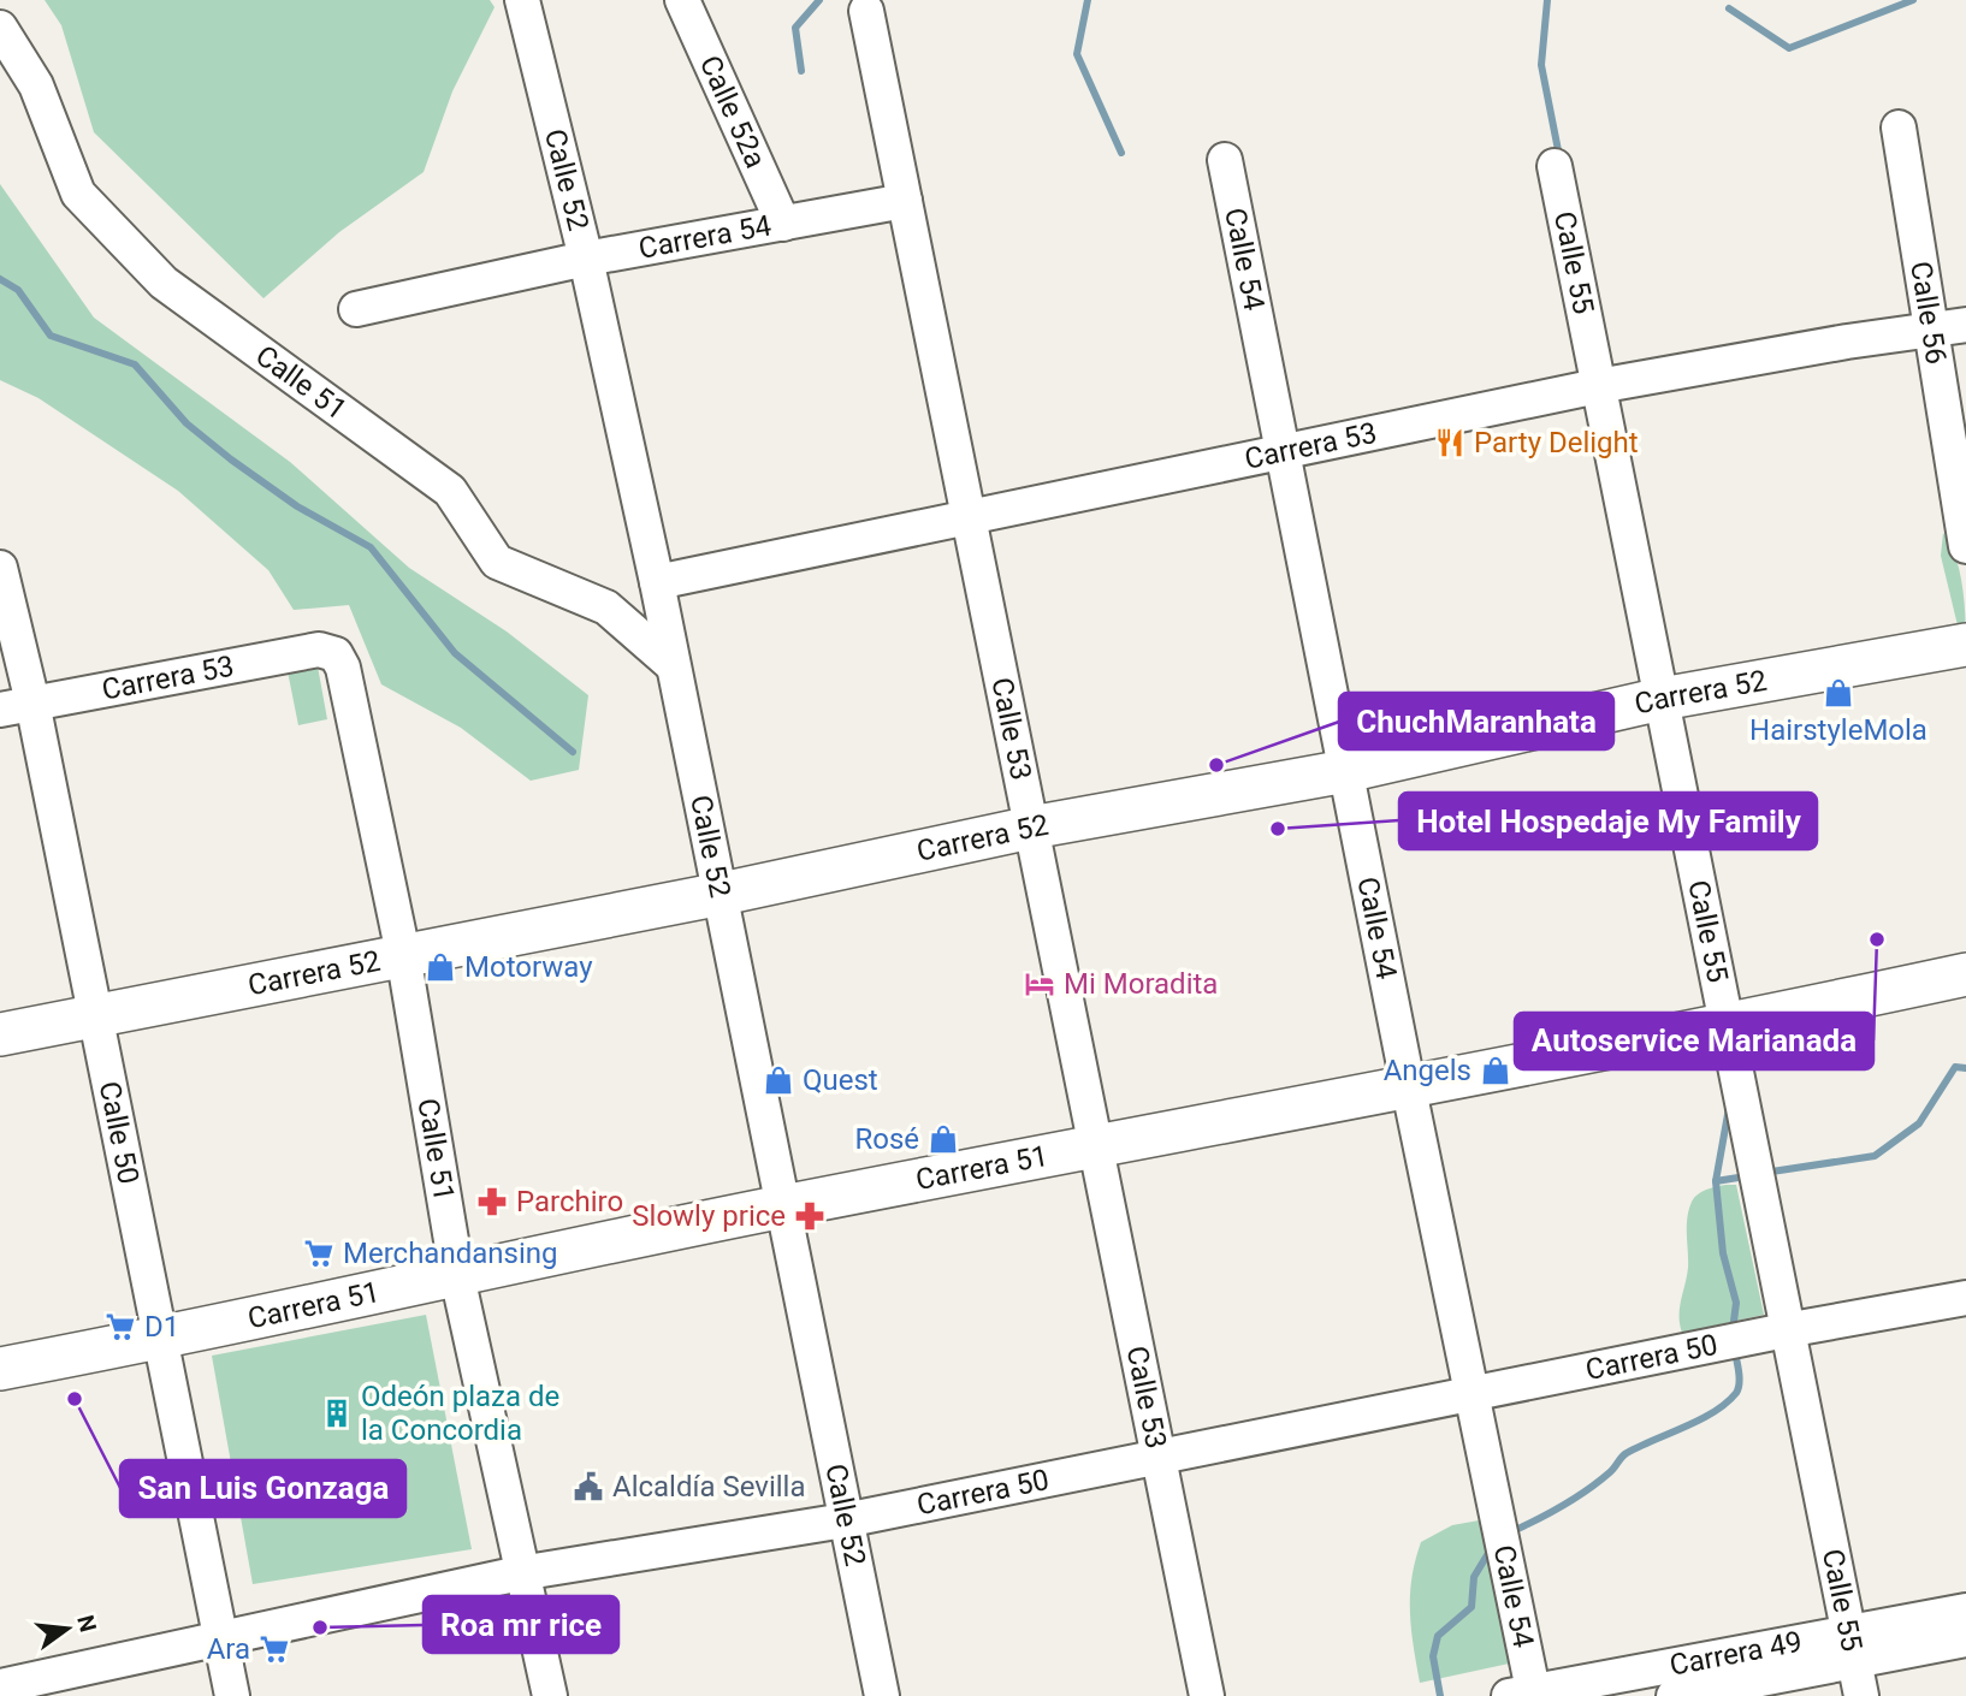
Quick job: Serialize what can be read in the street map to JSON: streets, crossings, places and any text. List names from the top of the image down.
{
  "streets": {
    "main road": ["Carrera 52", "Carrera 51"],
    "street": [
      "Calle 52a",
      "Calle 52",
      "Carrera 54",
      "Calle 54",
      "Calle 55",
      "Calle 56",
      "Calle 51",
      "Carrera 53",
      "Calle 53",
      "Calle 50",
      "Carrera 50",
      "Carrera 49"
    ]
  },
  "crossings": [
    ["Calle 52a", "Carrera 54"],
    ["Calle 52", "Carrera 54"],
    ["Calle 52", "Calle 51"],
    ["Calle 52", "Carrera 53"],
    ["Calle 52", "Carrera 52"],
    ["Calle 52", "Carrera 51"],
    ["Calle 52", "Carrera 50"],
    ["Carrera 54", "Calle 53"],
    ["Calle 54", "Carrera 53"],
    ["Calle 54", "Carrera 52"],
    ["Calle 54", "Carrera 51"],
    ["Calle 54", "Carrera 50"],
    ["Calle 54", "Carrera 49"],
    ["Calle 55", "Carrera 53"],
    ["Calle 55", "Carrera 52"],
    ["Calle 55", "Carrera 51"],
    ["Calle 55", "Carrera 50"],
    ["Calle 55", "Carrera 49"],
    ["Calle 56", "Carrera 53"],
    ["Calle 51", "Carrera 53"],
    ["Calle 51", "Carrera 52"],
    ["Calle 51", "Carrera 51"],
    ["Calle 51", "Carrera 50"],
    ["Carrera 53", "Calle 53"],
    ["Carrera 53", "Calle 50"],
    ["Carrera 52", "Calle 53"],
    ["Carrera 52", "Calle 50"],
    ["Calle 53", "Carrera 51"],
    ["Calle 53", "Carrera 50"],
    ["Calle 50", "Carrera 51"],
    ["Calle 50", "Carrera 50"]
  ],
  "places": {
    "restaurant": ["Party Delight"],
    "shop": [
      "HairstyleMola",
      "Motorway",
      "Angels",
      "Quest",
      "Rosé"
    ],
    "other": [
      "ChuchMaranhata",
      "Hotel Hospedaje My Family",
      "Autoservice Marianada",
      "San Luis Gonzaga",
      "Roa mr rice"
    ],
    "hotel": ["Mi Moradita"],
    "pharmacy": ["Parchiro", "Slowly price"],
    "supermarket": ["Merchandansing", "D1", "Ara"],
    "building": ["Odeón plaza de la Concordia"],
    "public building": ["Alcaldía Sevilla"]
  },
  "north": "right"
}
